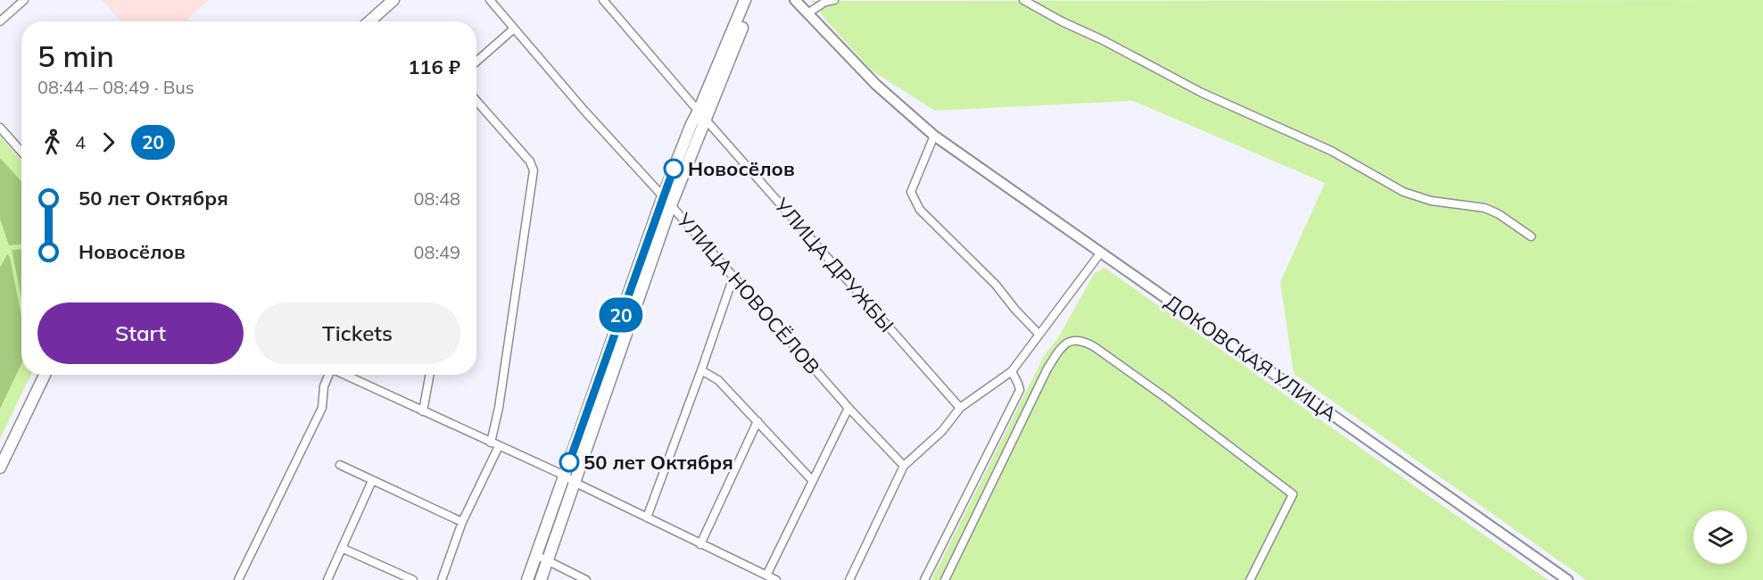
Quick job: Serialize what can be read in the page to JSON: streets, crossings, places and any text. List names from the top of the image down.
{
  "streets": {
    "street": ["УЛИЦА ДРУЖБЫ", "УЛИЦА НОВОСЁЛОВ", "ДОКОВСКАЯ УЛИЦА"]
  },
  "places": ["Новосёлов", "50 лет Октября"],
  "lines": ["bus line 20"],
  "page": {
    "on_map": "20",
    "heading": ["5 min", "08:44 – 08:49 · Bus", "116 ₽"],
    "legs": ["4", "20"],
    "list": [
      {
        "name": "50 лет Октября",
        "value": "08:48"
      },
      {
        "name": "Новосёлов",
        "value": "08:49"
      }
    ],
    "buttons": ["Start", "Tickets"]
  }
}
